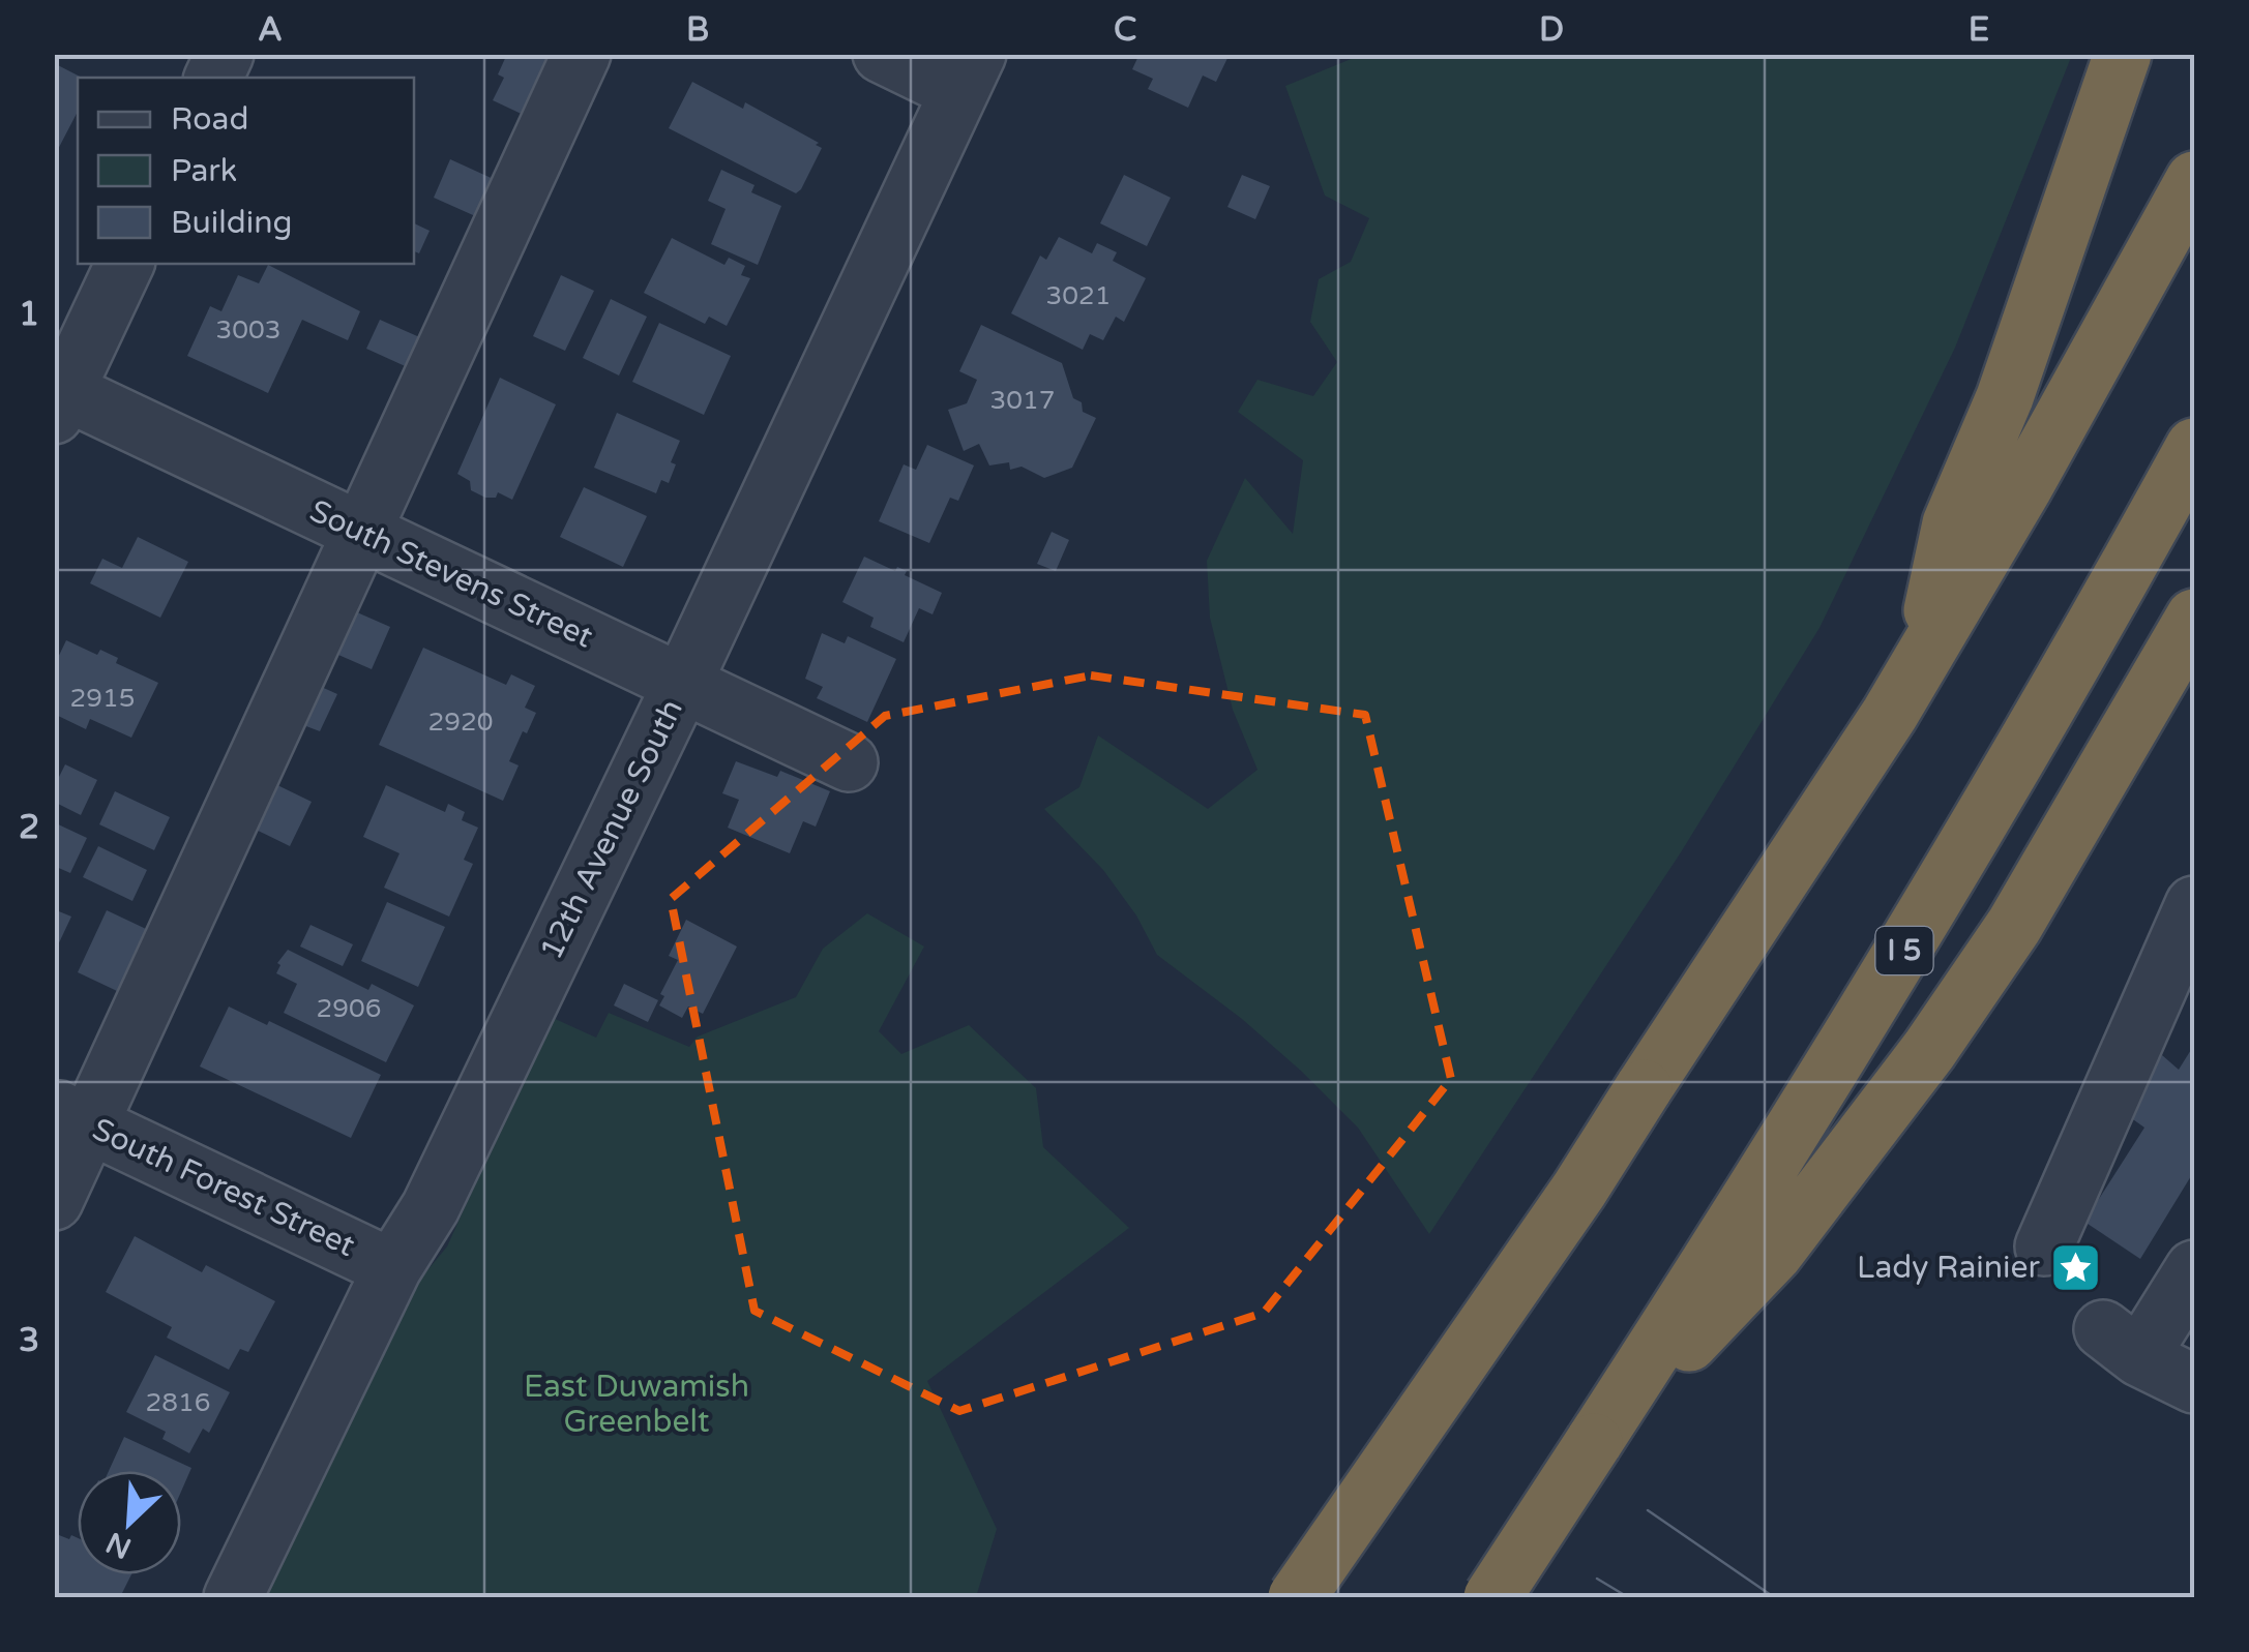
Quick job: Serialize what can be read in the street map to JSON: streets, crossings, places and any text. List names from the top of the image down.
{
  "streets": {
    "highway": ["I 5"],
    "street": ["South Stevens Street", "12th Avenue South", "South Forest Street"]
  },
  "crossings": [
    ["South Stevens Street", "12th Avenue South"],
    ["12th Avenue South", "South Forest Street"]
  ],
  "parks": ["East Duwamish Greenbelt"],
  "places": {
    "place": ["Lady Rainier"]
  },
  "house_numbers": [
    "3021",
    "3003",
    "3017",
    "2915",
    "2920",
    "2906",
    "2816"
  ],
  "legend": ["Road", "Park", "Building"],
  "north": "bottom left",
  "grid": {
    "columns": [
      "A",
      "B",
      "C",
      "D",
      "E"
    ],
    "rows": ["1", "2", "3"]
  }
}
